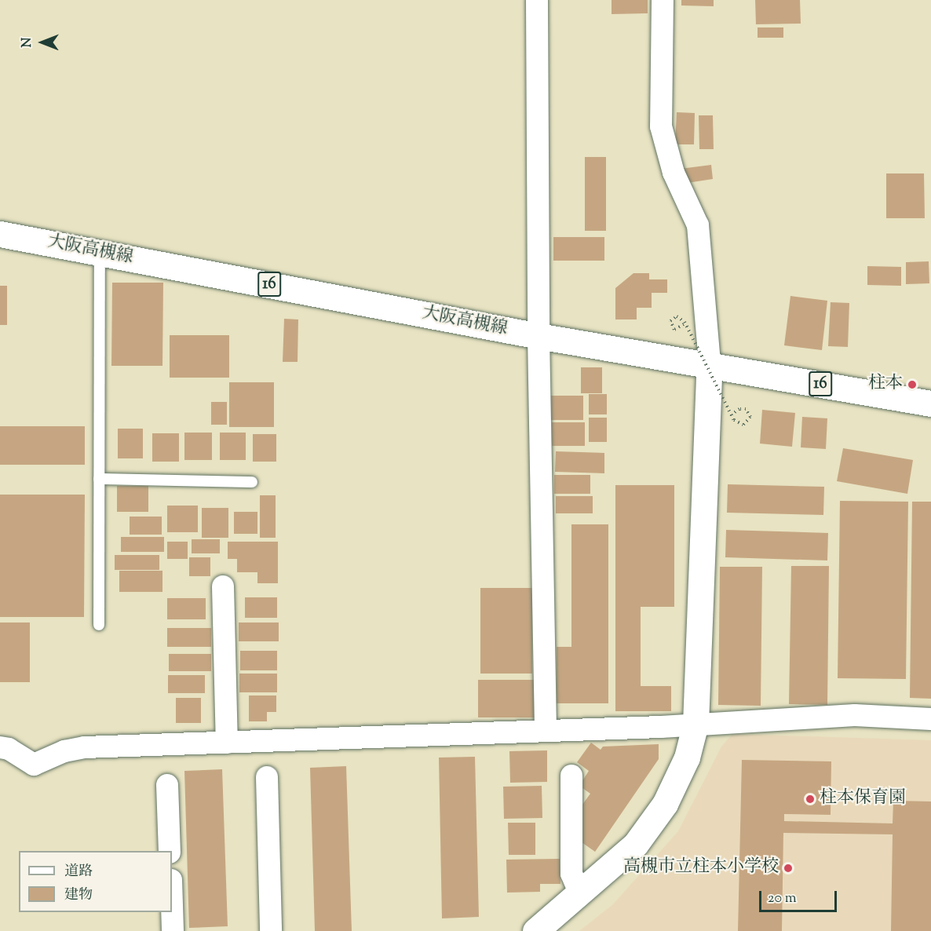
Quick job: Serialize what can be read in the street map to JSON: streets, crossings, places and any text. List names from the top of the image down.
{
  "streets": {
    "main road": ["大阪高槻線", "16"]
  },
  "places": ["柱本", "柱本保育園", "高槻市立柱本小学校"],
  "legend": ["道路", "建物"],
  "scale_bar": "20 m",
  "north": "left"
}
